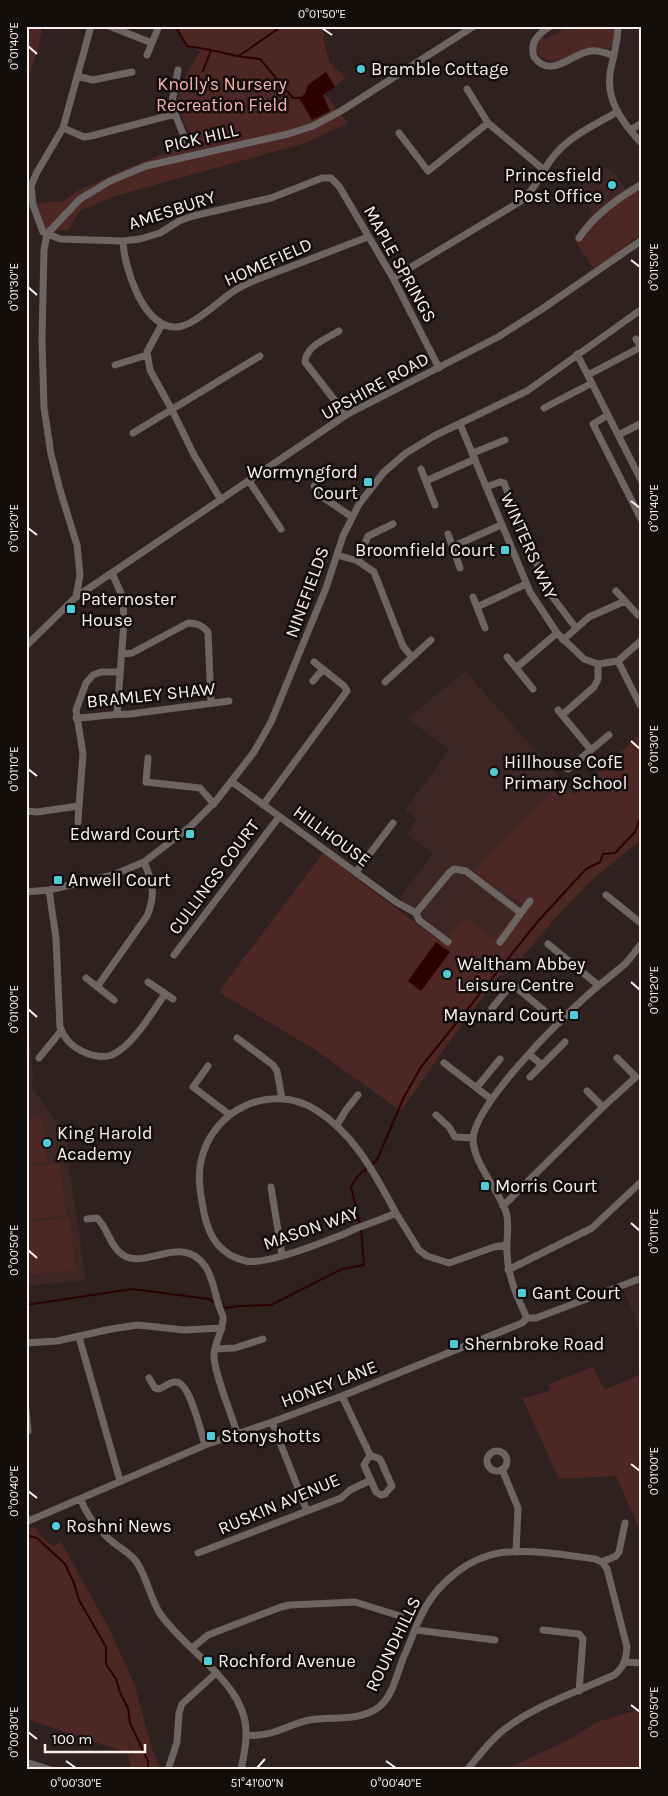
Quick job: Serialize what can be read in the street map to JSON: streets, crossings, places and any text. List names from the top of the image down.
{
  "streets": {
    "street": [
      "PICK HILL",
      "AMESBURY",
      "HOMEFIELD",
      "MAPLE SPRINGS",
      "UPSHIRE ROAD",
      "WINTERS WAY",
      "NINEFIELDS",
      "BRAMLEY SHAW",
      "HILLHOUSE",
      "CULLINGS COURT",
      "MASON WAY",
      "HONEY LANE",
      "RUSKIN AVENUE",
      "ROUNDHILLS"
    ]
  },
  "crossings": [
    ["PICK HILL", "AMESBURY"],
    ["AMESBURY", "MAPLE SPRINGS"],
    ["HOMEFIELD", "MAPLE SPRINGS"],
    ["MAPLE SPRINGS", "UPSHIRE ROAD"],
    ["WINTERS WAY", "NINEFIELDS"],
    ["NINEFIELDS", "HILLHOUSE"],
    ["HILLHOUSE", "CULLINGS COURT"]
  ],
  "parks": ["Knolly's Nursery Recreation Field"],
  "places": {
    "other": [
      "Bramble Cottage",
      "Princesfield Post Office",
      "Hillhouse CofE Primary School",
      "Waltham Abbey Leisure Centre",
      "King Harold Academy",
      "Roshni News"
    ],
    "transit": [
      "Wormyngford Court",
      "Broomfield Court",
      "Paternoster House",
      "Edward Court",
      "Anwell Court",
      "Maynard Court",
      "Morris Court",
      "Gant Court",
      "Shernbroke Road",
      "Stonyshotts",
      "Rochford Avenue"
    ]
  },
  "scale_bar": "100 m",
  "coordinates": [
    "0°01'50\"E",
    "0°01'40\"E",
    "0°01'30\"E",
    "0°01'20\"E",
    "0°01'10\"E",
    "0°01'00\"E",
    "0°00'50\"E",
    "0°00'40\"E",
    "0°00'30\"E",
    "51°41'00\"N"
  ]
}
